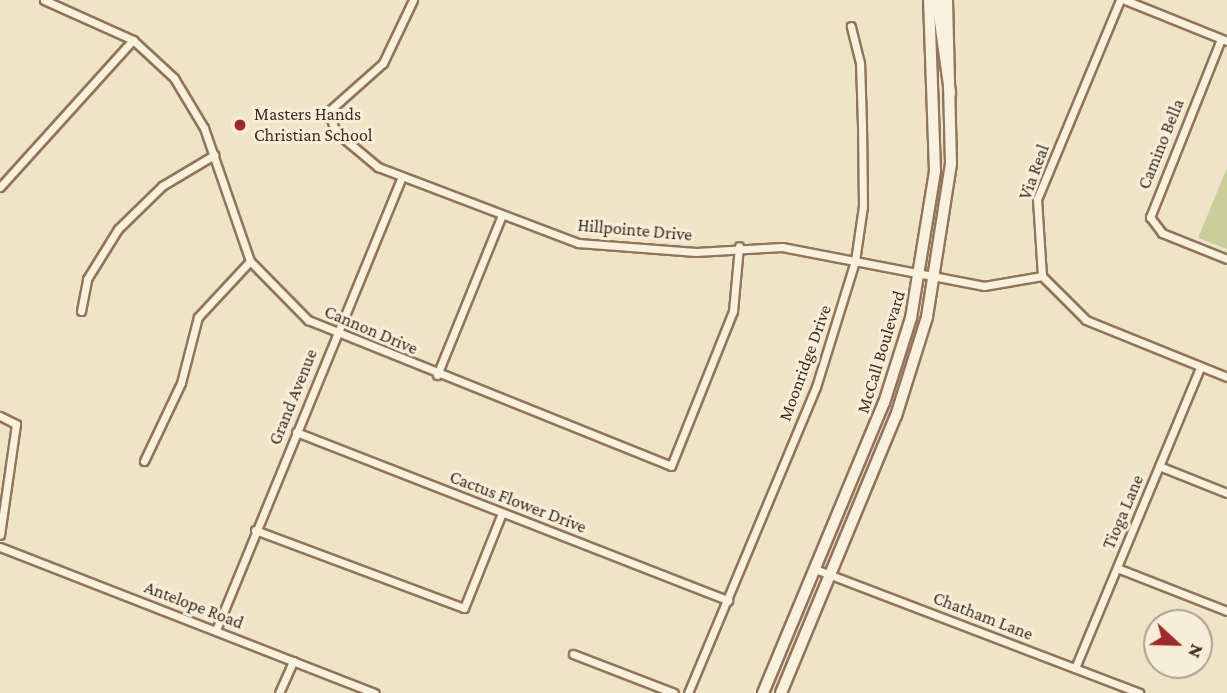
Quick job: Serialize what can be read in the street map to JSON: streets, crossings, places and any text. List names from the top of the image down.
{
  "streets": {
    "main road": ["McCall Boulevard"],
    "street": [
      "Camino Bella",
      "Via Real",
      "Hillpointe Drive",
      "Cannon Drive",
      "Moonridge Drive",
      "Grand Avenue",
      "Cactus Flower Drive",
      "Tioga Lane",
      "Antelope Road",
      "Chatham Lane"
    ]
  },
  "crossings": [
    ["Via Real", "Hillpointe Drive"],
    ["Hillpointe Drive", "Cannon Drive"],
    ["Hillpointe Drive", "McCall Boulevard"],
    ["Hillpointe Drive", "Moonridge Drive"],
    ["Hillpointe Drive", "Grand Avenue"],
    ["Cannon Drive", "Grand Avenue"],
    ["McCall Boulevard", "Chatham Lane"],
    ["Moonridge Drive", "Cactus Flower Drive"],
    ["Grand Avenue", "Cactus Flower Drive"],
    ["Grand Avenue", "Antelope Road"],
    ["Tioga Lane", "Chatham Lane"]
  ],
  "places": ["Masters Hands Christian School"],
  "north": "right"
}
